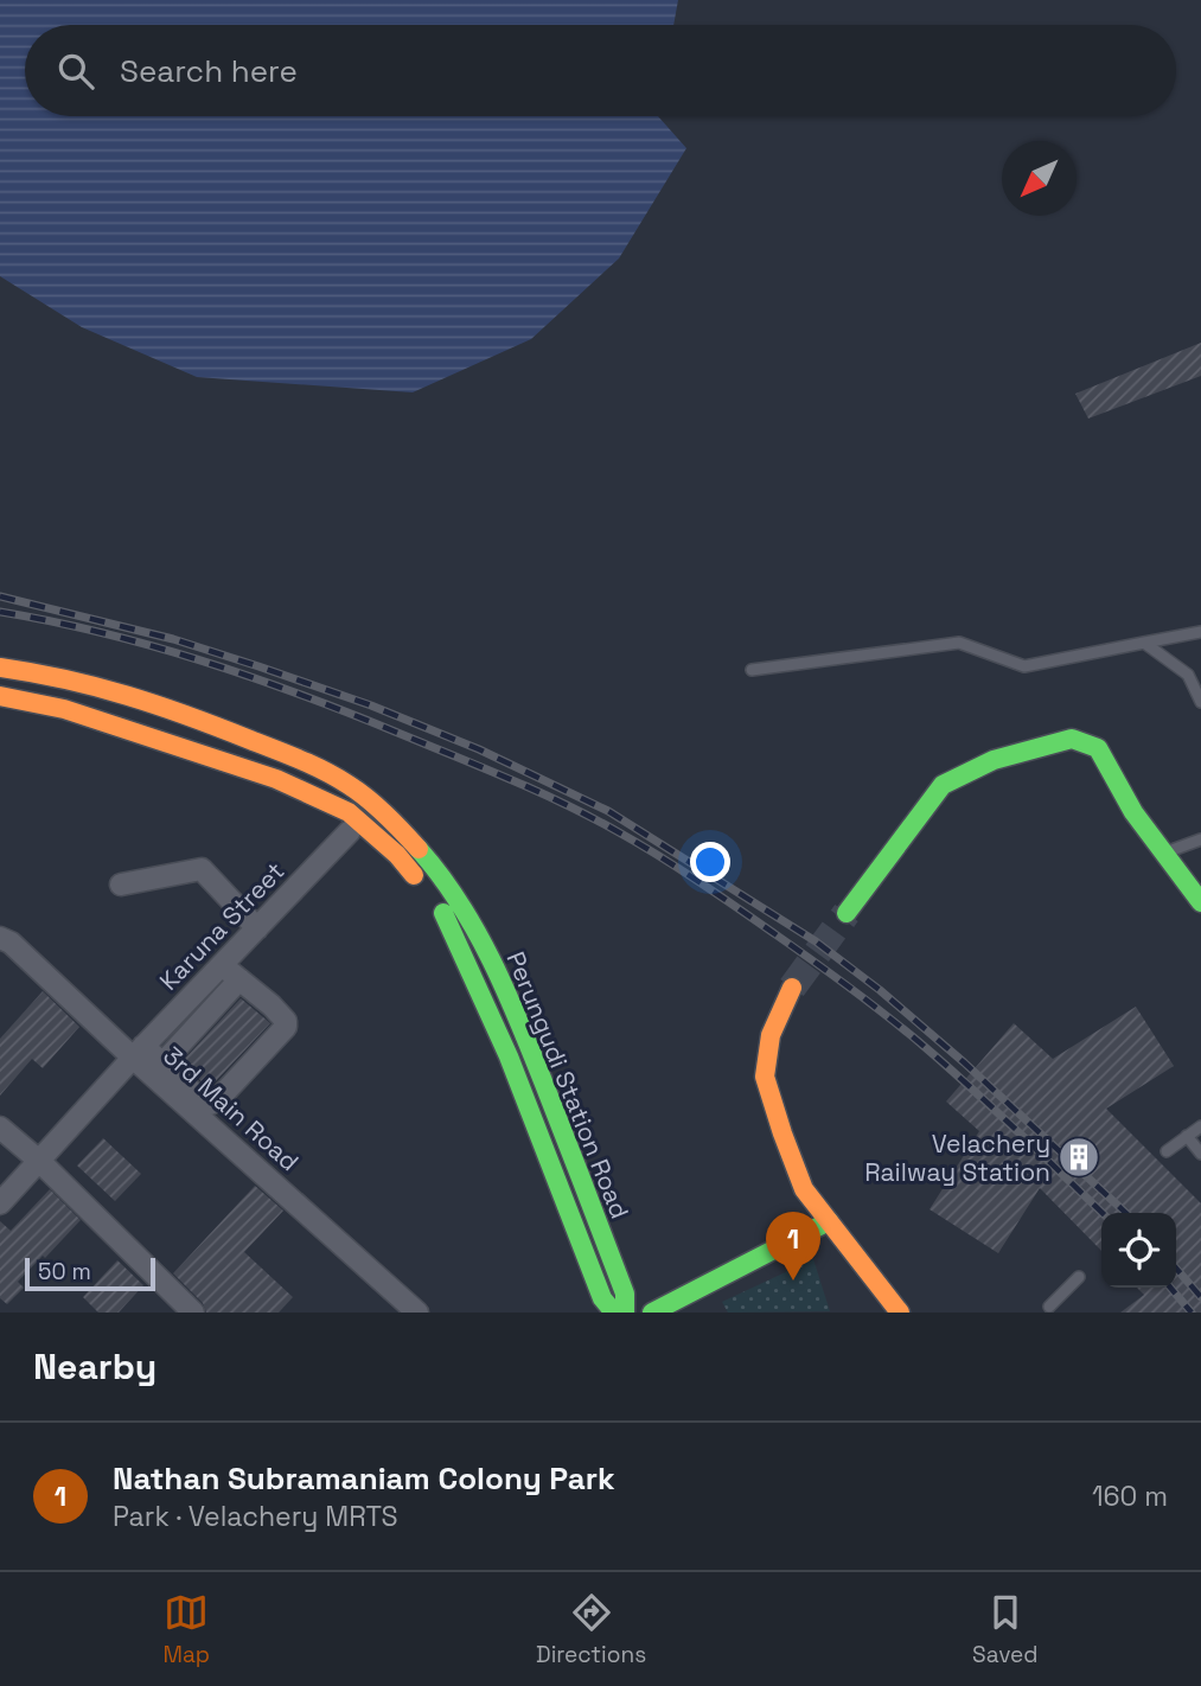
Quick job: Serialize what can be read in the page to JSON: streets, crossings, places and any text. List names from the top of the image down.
{
  "streets": {
    "street": ["Karuna Street", "Perungudi Station Road", "3rd Main Road"]
  },
  "crossings": [
    ["Karuna Street", "3rd Main Road"]
  ],
  "places": {
    "building": ["Velachery Railway Station"]
  },
  "scale_bar": "50 m",
  "north": "bottom left",
  "page": {
    "search": "Search here",
    "pins": "1",
    "scale": "50 m",
    "heading": "Nearby",
    "list": [
      {
        "mark": "1",
        "name": "Nathan Subramaniam Colony Park",
        "note": "Park · Velachery MRTS",
        "value": "160 m"
      }
    ],
    "nav": ["Map", "Directions", "Saved"]
  }
}
